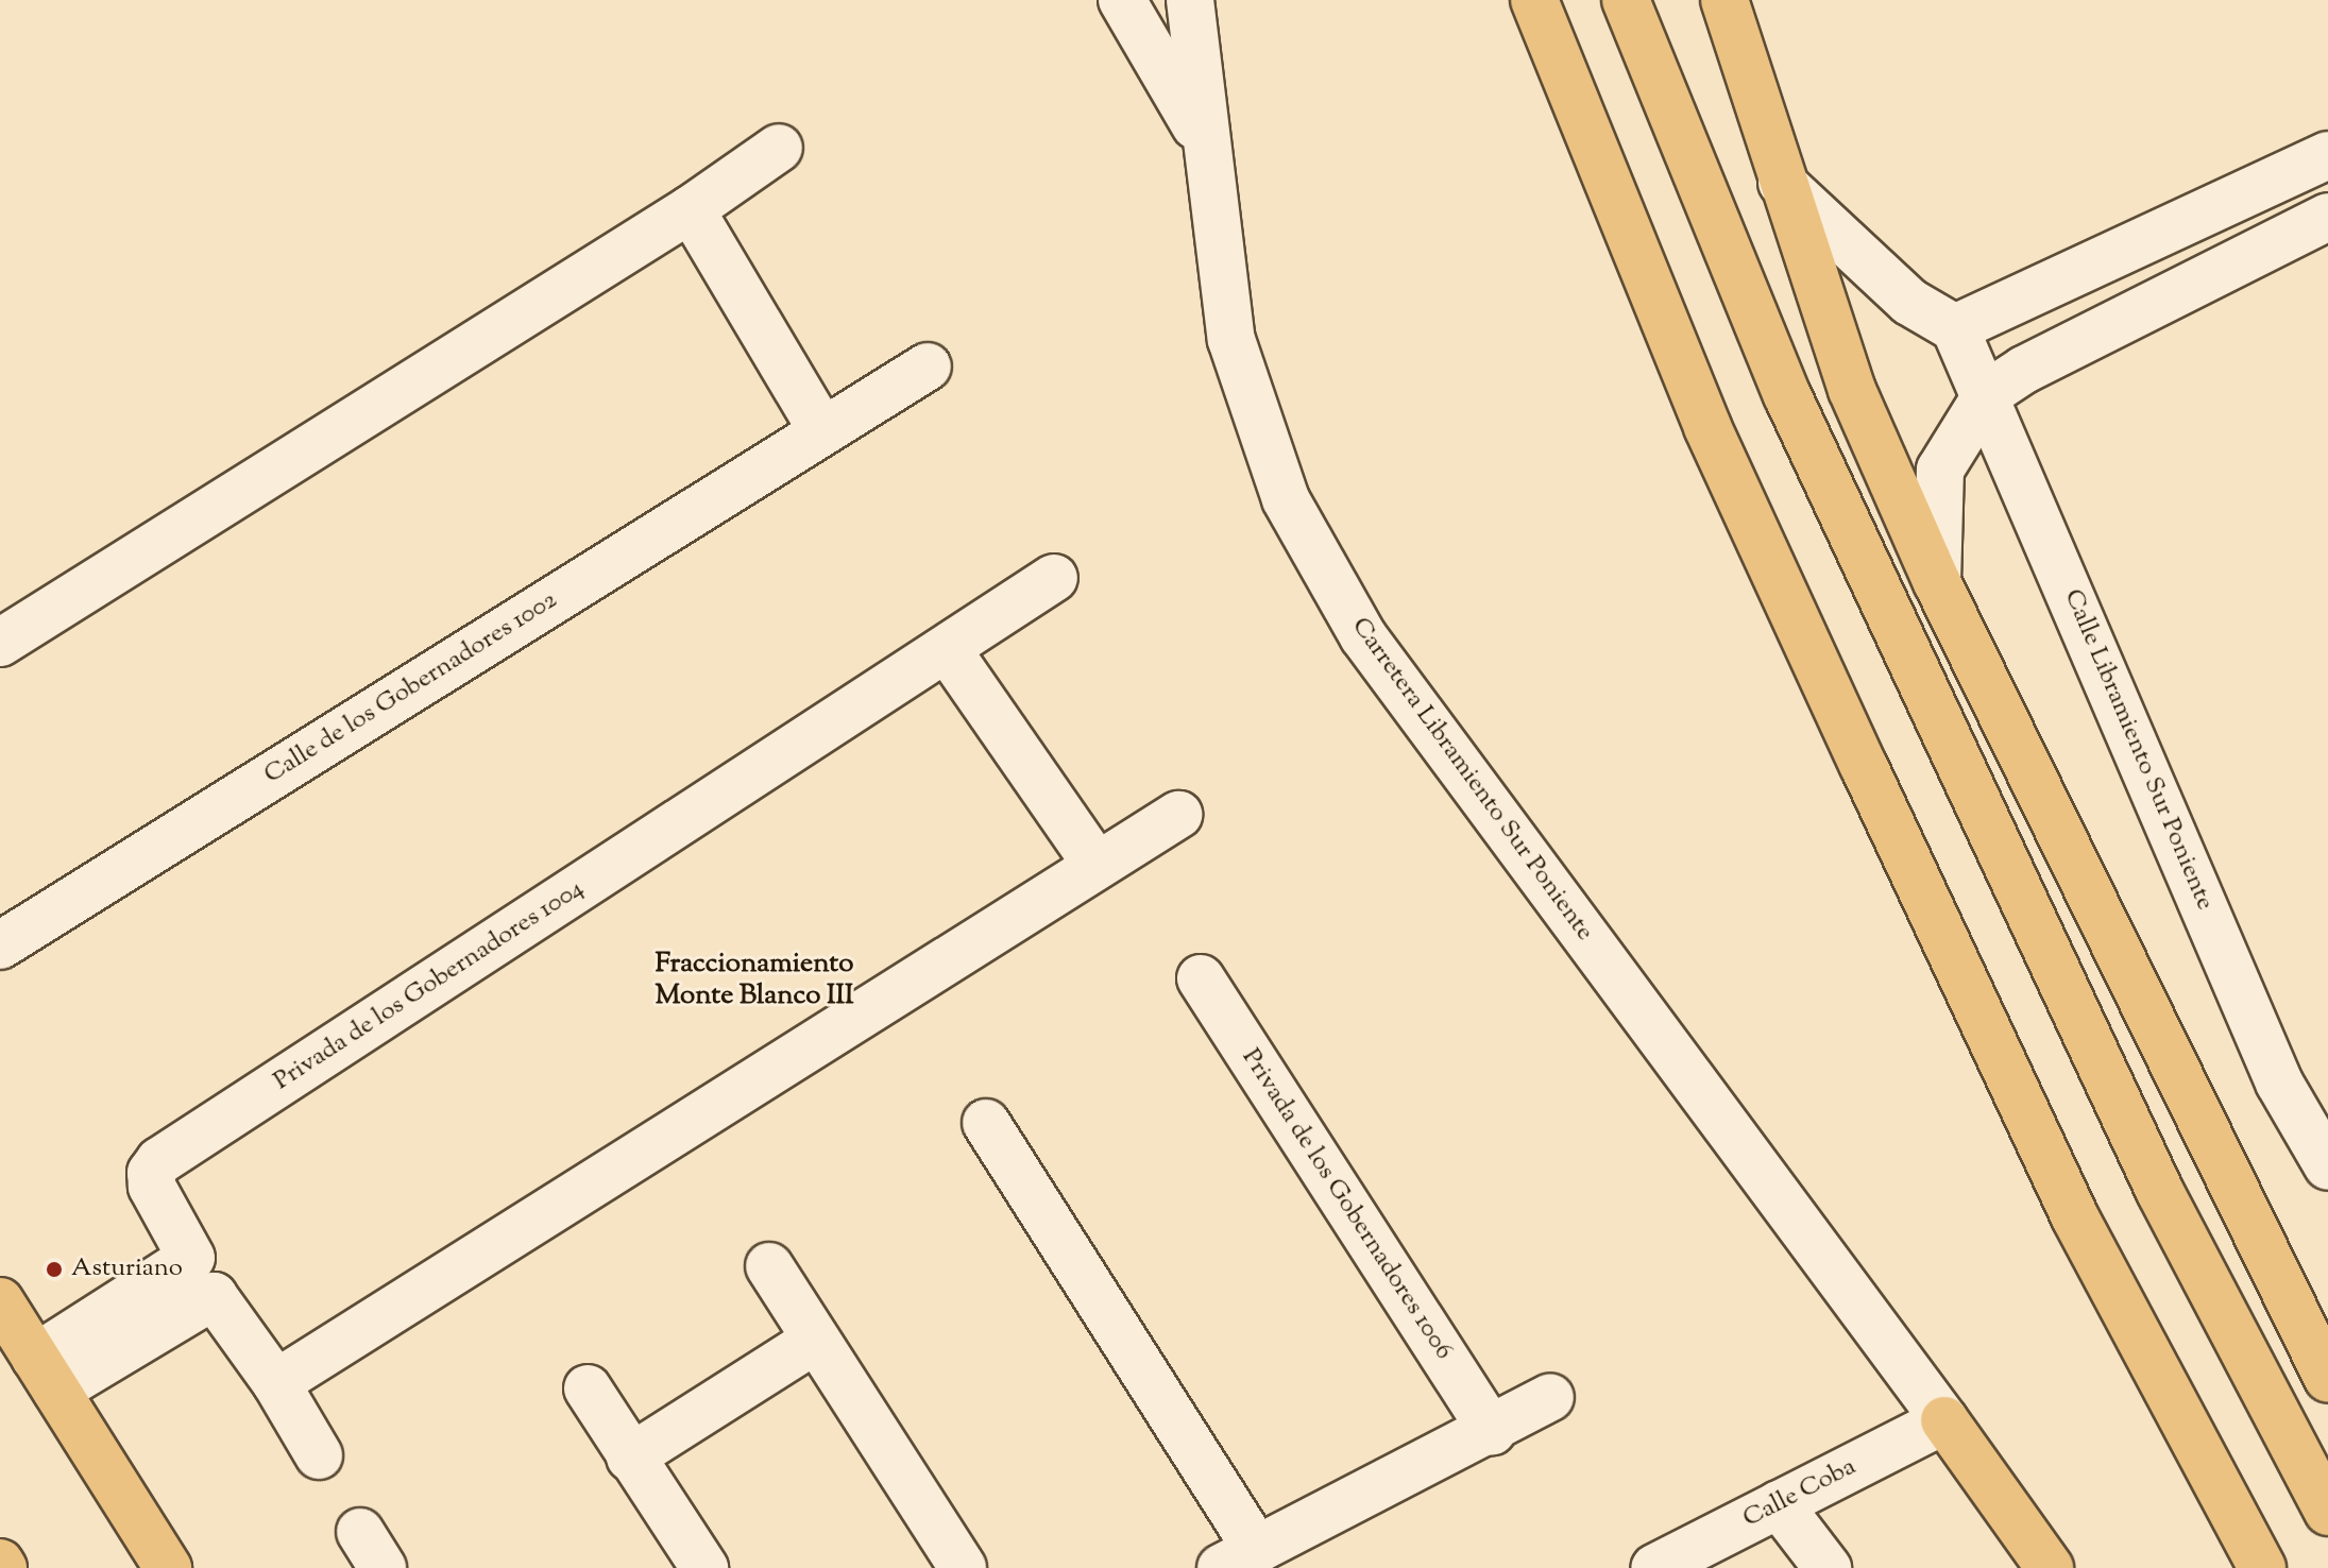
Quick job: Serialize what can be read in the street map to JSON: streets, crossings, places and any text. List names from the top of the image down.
{
  "streets": {
    "street": [
      "Calle de los Gobernadores 1002",
      "Calle Libramiento Sur Poniente",
      "Carretera Libramiento Sur Poniente",
      "Privada de los Gobernadores 1004",
      "Privada de los Gobernadores 1006",
      "Calle Coba"
    ]
  },
  "crossings": [
    ["Carretera Libramiento Sur Poniente", "Calle Coba"]
  ],
  "districts": ["Fraccionamiento Monte Blanco III"],
  "places": ["Asturiano"]
}
